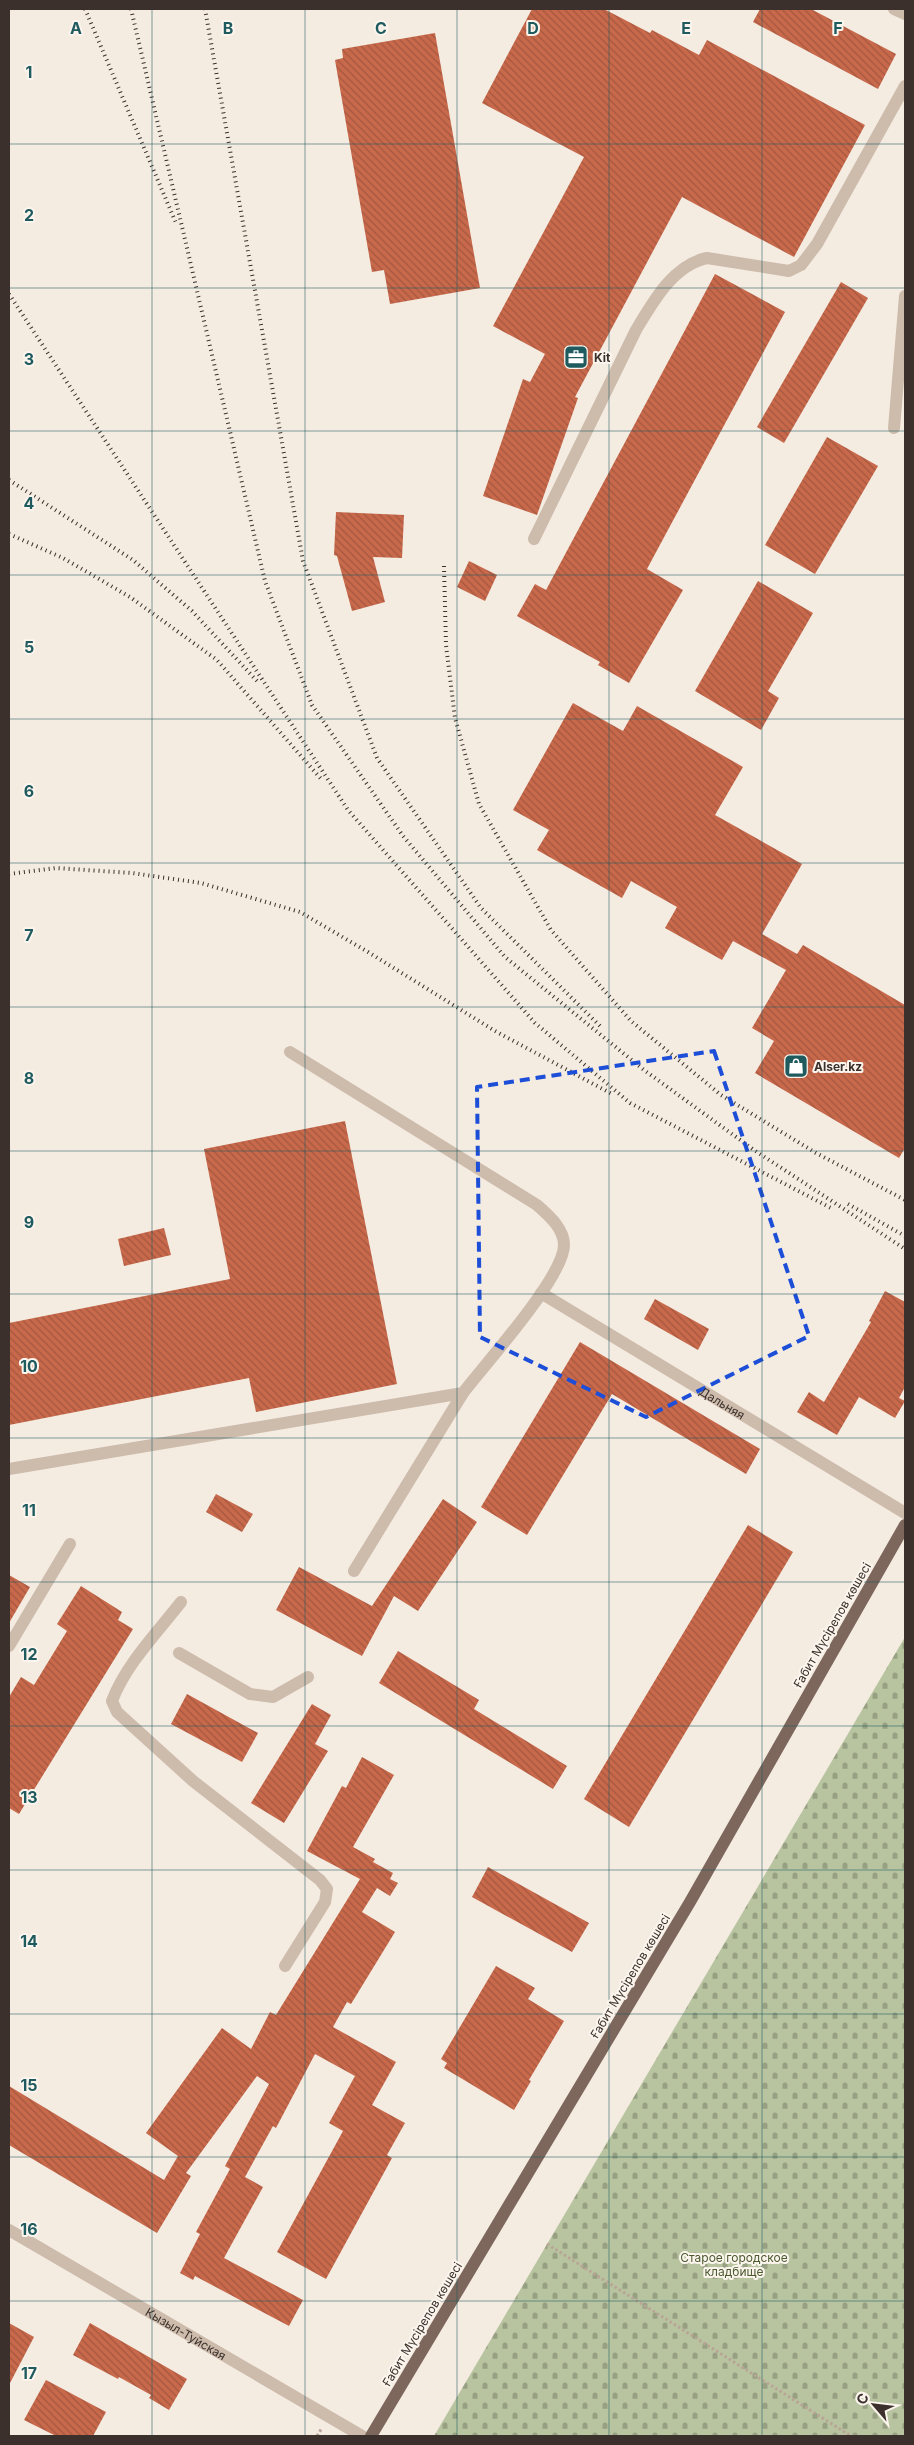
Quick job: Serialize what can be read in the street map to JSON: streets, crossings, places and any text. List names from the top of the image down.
{
  "streets": {
    "main road": ["Ғабит Мүсірепов көшесі"],
    "street": ["Дальняя", "Кызыл-Туйская"]
  },
  "parks": ["Старое городское кладбище"],
  "places": {
    "office": ["Kit"],
    "shop": ["Alser.kz"]
  },
  "north": "top left",
  "grid": {
    "columns": [
      "A",
      "B",
      "C",
      "D",
      "E",
      "F"
    ],
    "rows": [
      "1",
      "2",
      "3",
      "4",
      "5",
      "6",
      "7",
      "8",
      "9",
      "10",
      "11",
      "12",
      "13",
      "14",
      "15",
      "16",
      "17"
    ]
  }
}
